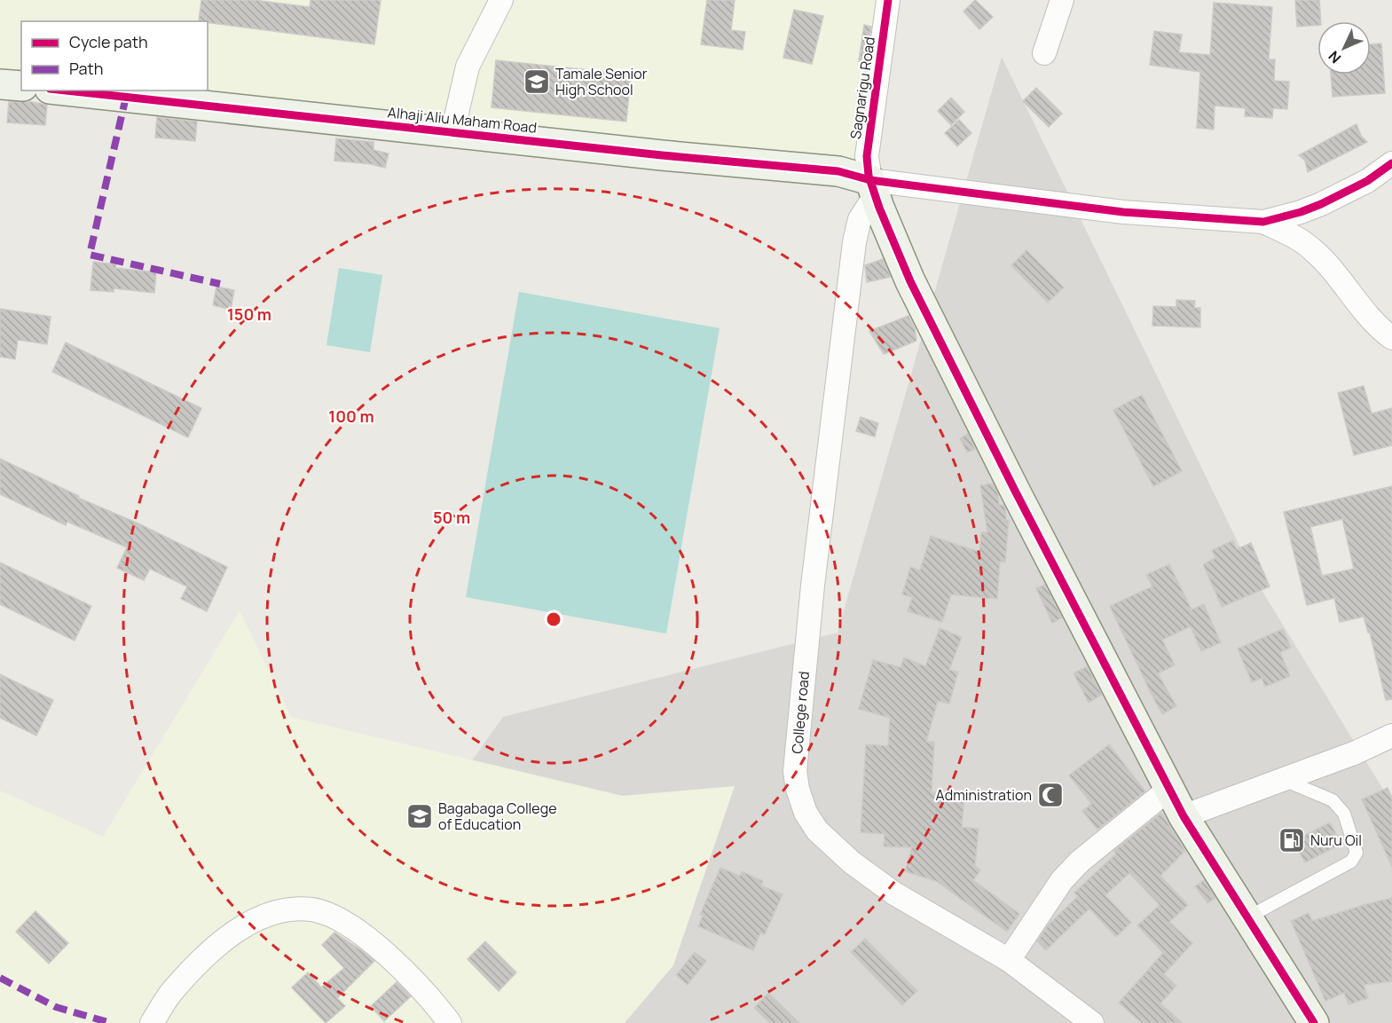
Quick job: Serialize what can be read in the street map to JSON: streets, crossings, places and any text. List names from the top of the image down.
{
  "streets": {
    "street": ["Sagnarigu Road", "Alhaji Aliu Maham Road", "College road"]
  },
  "crossings": [
    ["Sagnarigu Road", "Alhaji Aliu Maham Road"],
    ["Sagnarigu Road", "College road"],
    ["Alhaji Aliu Maham Road", "College road"]
  ],
  "places": {
    "school or university": ["Tamale Senior High School", "Bagabaga College of Education"],
    "mosque": ["Administration"],
    "fuel station": ["Nuru Oil"]
  },
  "legend": ["Cycle path", "Path"],
  "north": "bottom left",
  "rings": ["150 m", "100 m", "50 m"]
}
